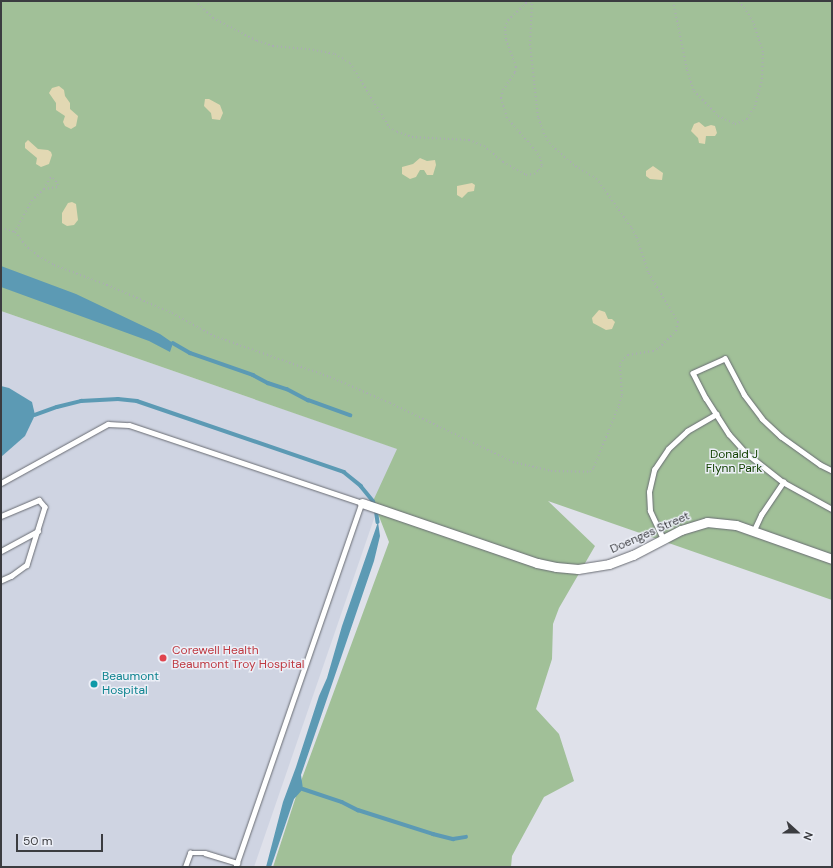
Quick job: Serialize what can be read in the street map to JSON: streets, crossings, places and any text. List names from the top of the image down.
{
  "streets": {
    "street": ["Doenges Street"]
  },
  "parks": ["Donald J Flynn Park"],
  "places": ["Corewell Health Beaumont Troy Hospital", "Beaumont Hospital"],
  "scale_bar": "50 m",
  "north": "right"
}
